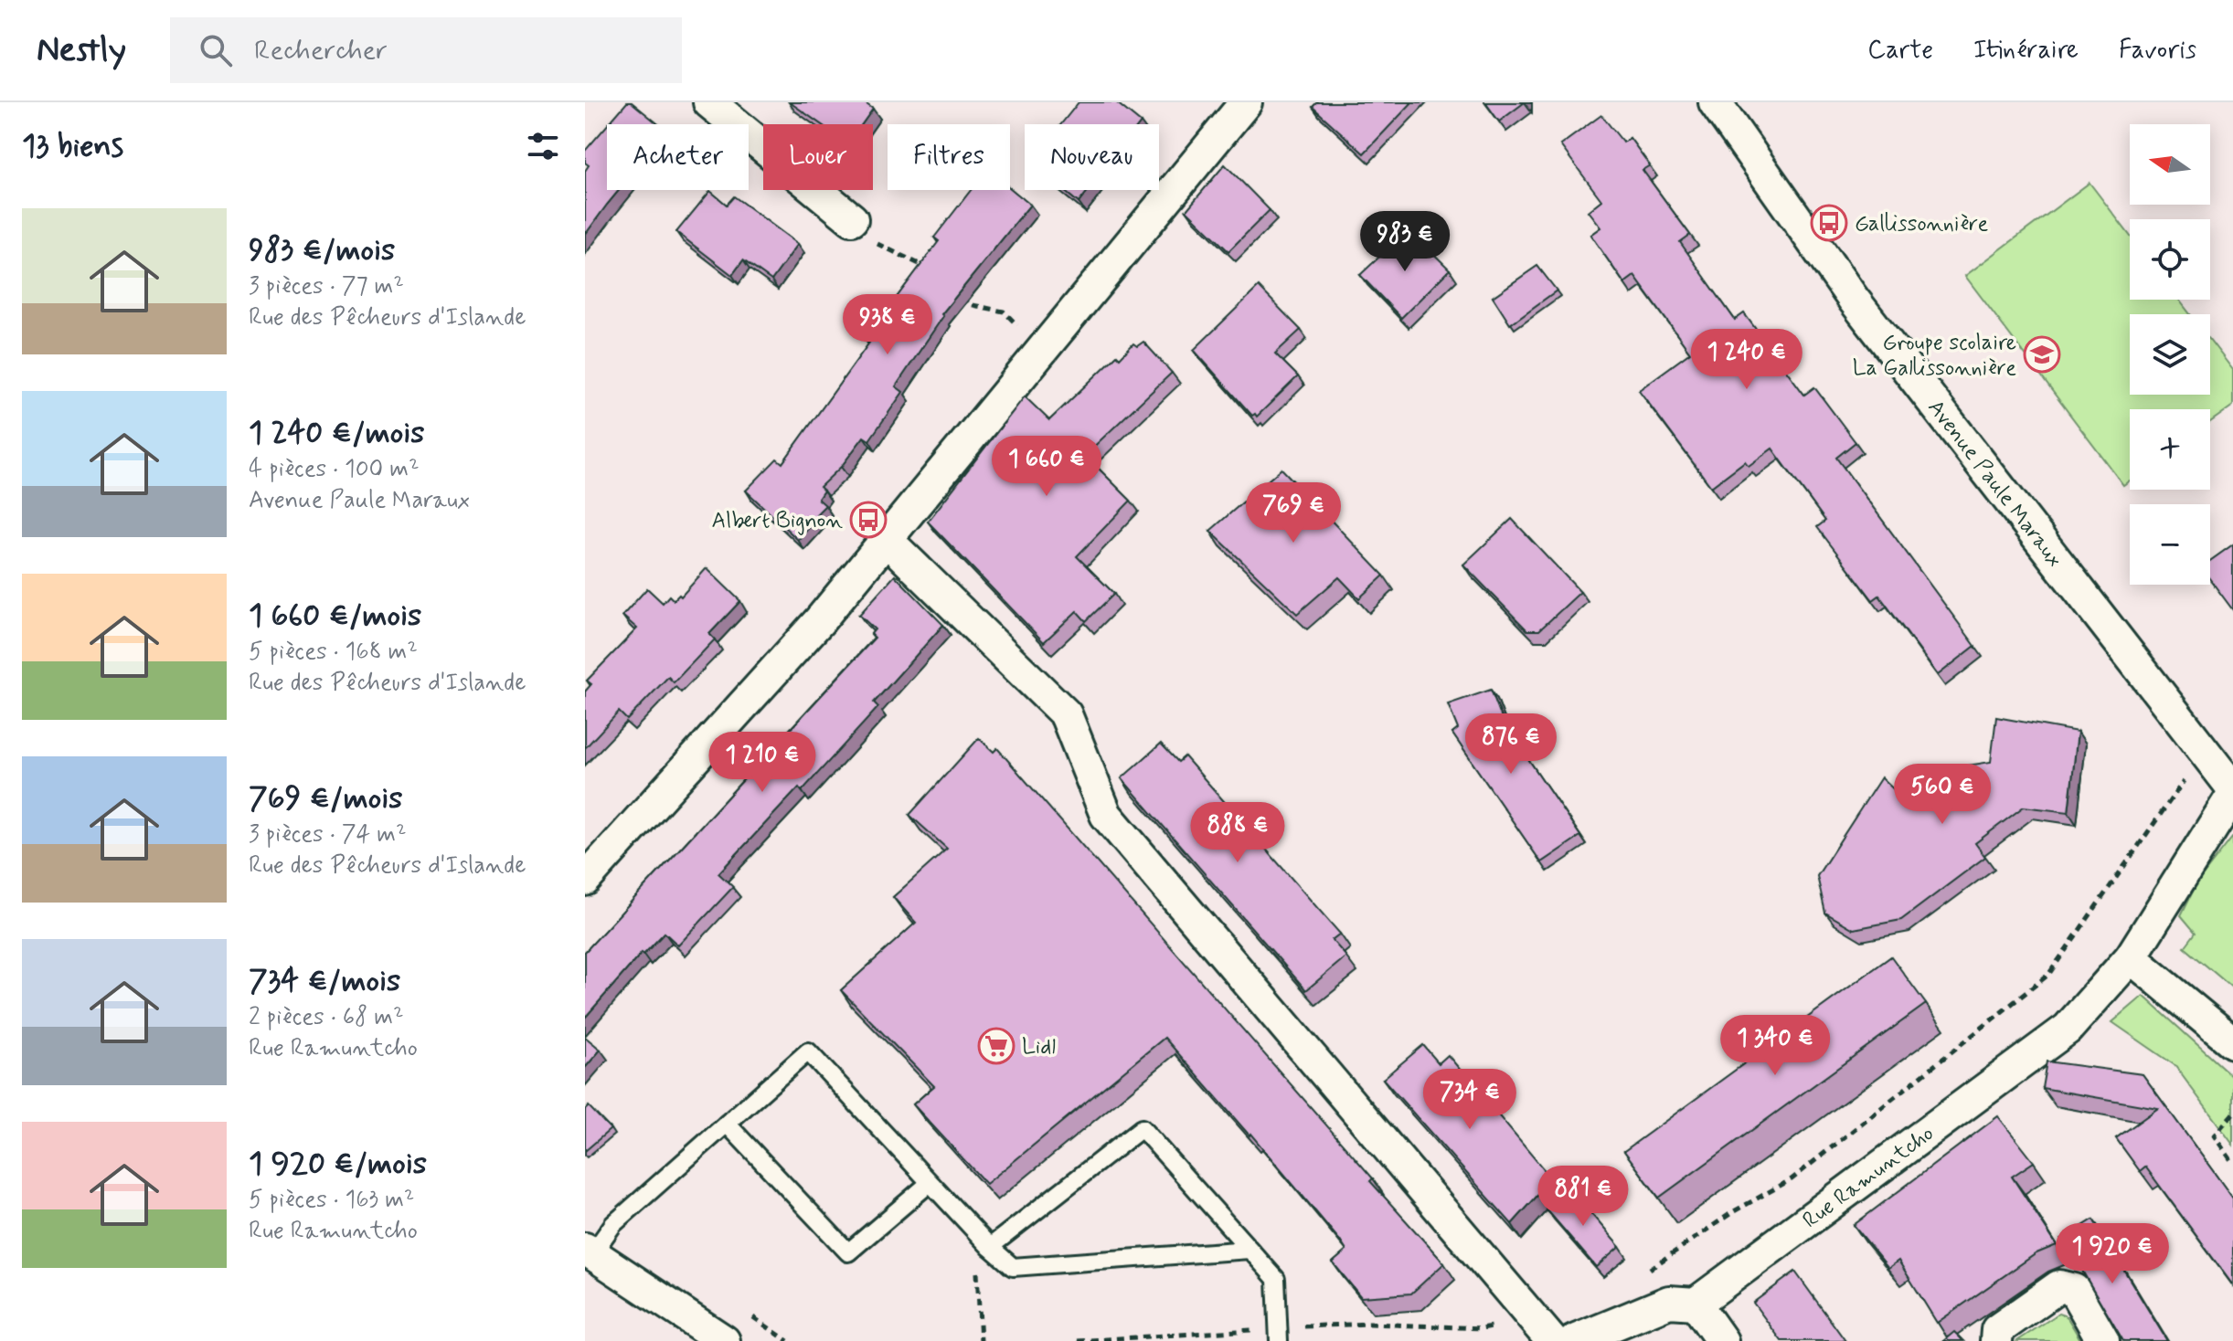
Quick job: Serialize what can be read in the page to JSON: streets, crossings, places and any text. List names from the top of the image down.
{
  "streets": {
    "street": ["Avenue Paule Maraux", "Rue Ramuntcho"]
  },
  "places": {
    "bus stop": ["Gallissonnière", "Albert Bignon"],
    "school or university": ["Groupe scolaire La Gallissonnière"],
    "supermarket": ["Lidl"]
  },
  "north": "left",
  "page": {
    "header": "Nestly",
    "search": "Rechercher",
    "nav": ["Carte", "Itinéraire", "Favoris"],
    "heading": "13 biens",
    "map_buttons": ["+", "−"],
    "chip": [
      "Acheter",
      "Louer",
      "Filtres",
      "Nouveau"
    ],
    "list": [
      {
        "name": "983 €/mois",
        "note": "3 pièces · 77 m² · Rue des Pêcheurs d'Islande"
      },
      {
        "name": "1 240 €/mois",
        "note": "4 pièces · 100 m² · Avenue Paule Maraux"
      },
      {
        "name": "1 660 €/mois",
        "note": "5 pièces · 168 m² · Rue des Pêcheurs d'Islande"
      },
      {
        "name": "769 €/mois",
        "note": "3 pièces · 74 m² · Rue des Pêcheurs d'Islande"
      },
      {
        "name": "734 €/mois",
        "note": "2 pièces · 68 m² · Rue Ramuntcho"
      },
      {
        "name": "1 920 €/mois",
        "note": "5 pièces · 163 m² · Rue Ramuntcho"
      }
    ],
    "price": [
      "983 €",
      "938 €",
      "1 240 €",
      "1 660 €",
      "769 €",
      "876 €",
      "1 210 €",
      "560 €",
      "888 €",
      "1 340 €",
      "734 €",
      "881 €",
      "1 920 €"
    ]
  }
}
